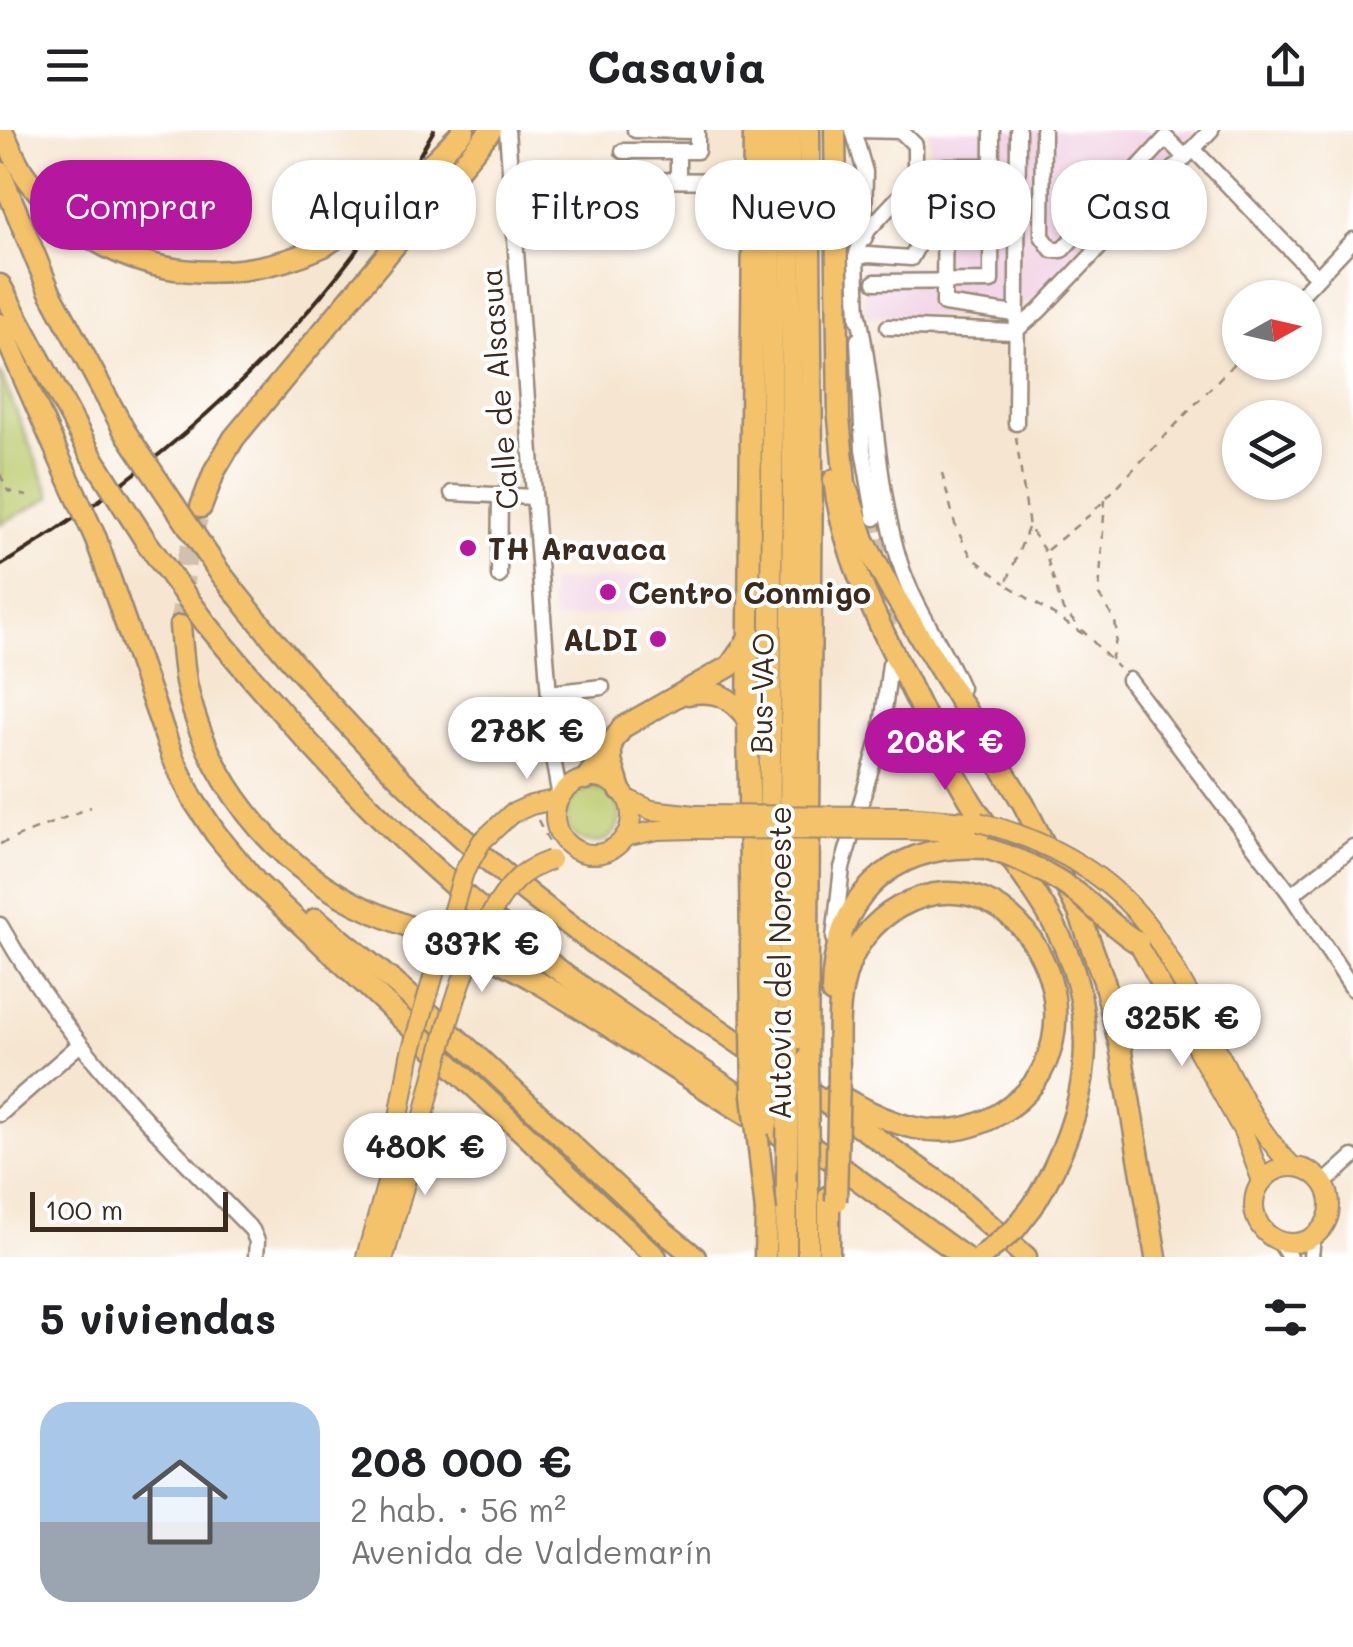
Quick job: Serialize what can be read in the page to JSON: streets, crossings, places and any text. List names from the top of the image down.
{
  "streets": {
    "highway": ["Bus-VAO", "Autovía del Noroeste"],
    "street": ["Calle de Alsasua"]
  },
  "places": ["TH Aravaca", "Centro Conmigo", "ALDI"],
  "scale_bar": "100 m",
  "north": "right",
  "page": {
    "header": "Casavia",
    "chip": [
      "Comprar",
      "Alquilar",
      "Filtros",
      "Nuevo",
      "Piso",
      "Casa"
    ],
    "price": [
      "278K €",
      "208K €",
      "337K €",
      "325K €",
      "480K €"
    ],
    "scale": "100 m",
    "heading": "5 viviendas",
    "list": [
      {
        "name": "208 000 €",
        "note": "2 hab. · 56 m² · Avenida de Valdemarín"
      }
    ]
  }
}
